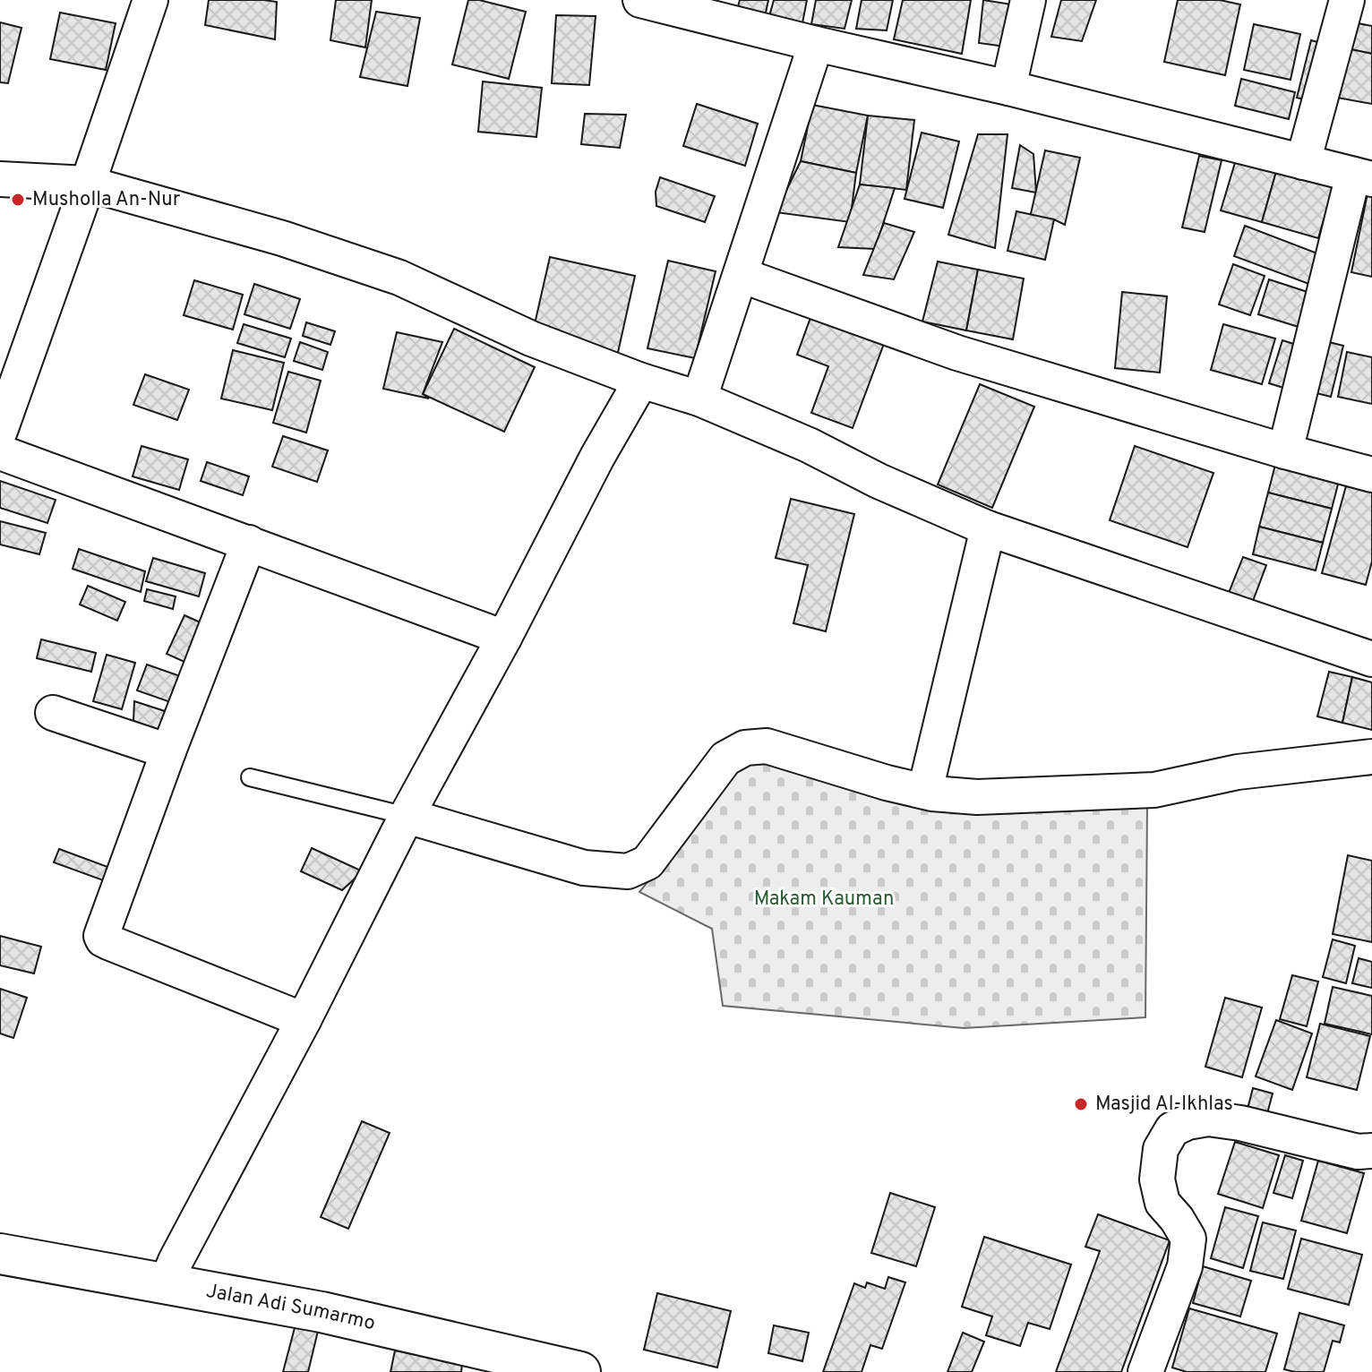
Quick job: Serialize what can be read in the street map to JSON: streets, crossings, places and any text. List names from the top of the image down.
{
  "streets": {
    "main road": ["Jalan Adi Sumarmo"]
  },
  "parks": ["Makam Kauman"],
  "places": ["Musholla An-Nur", "Masjid Al-Ikhlas"]
}
